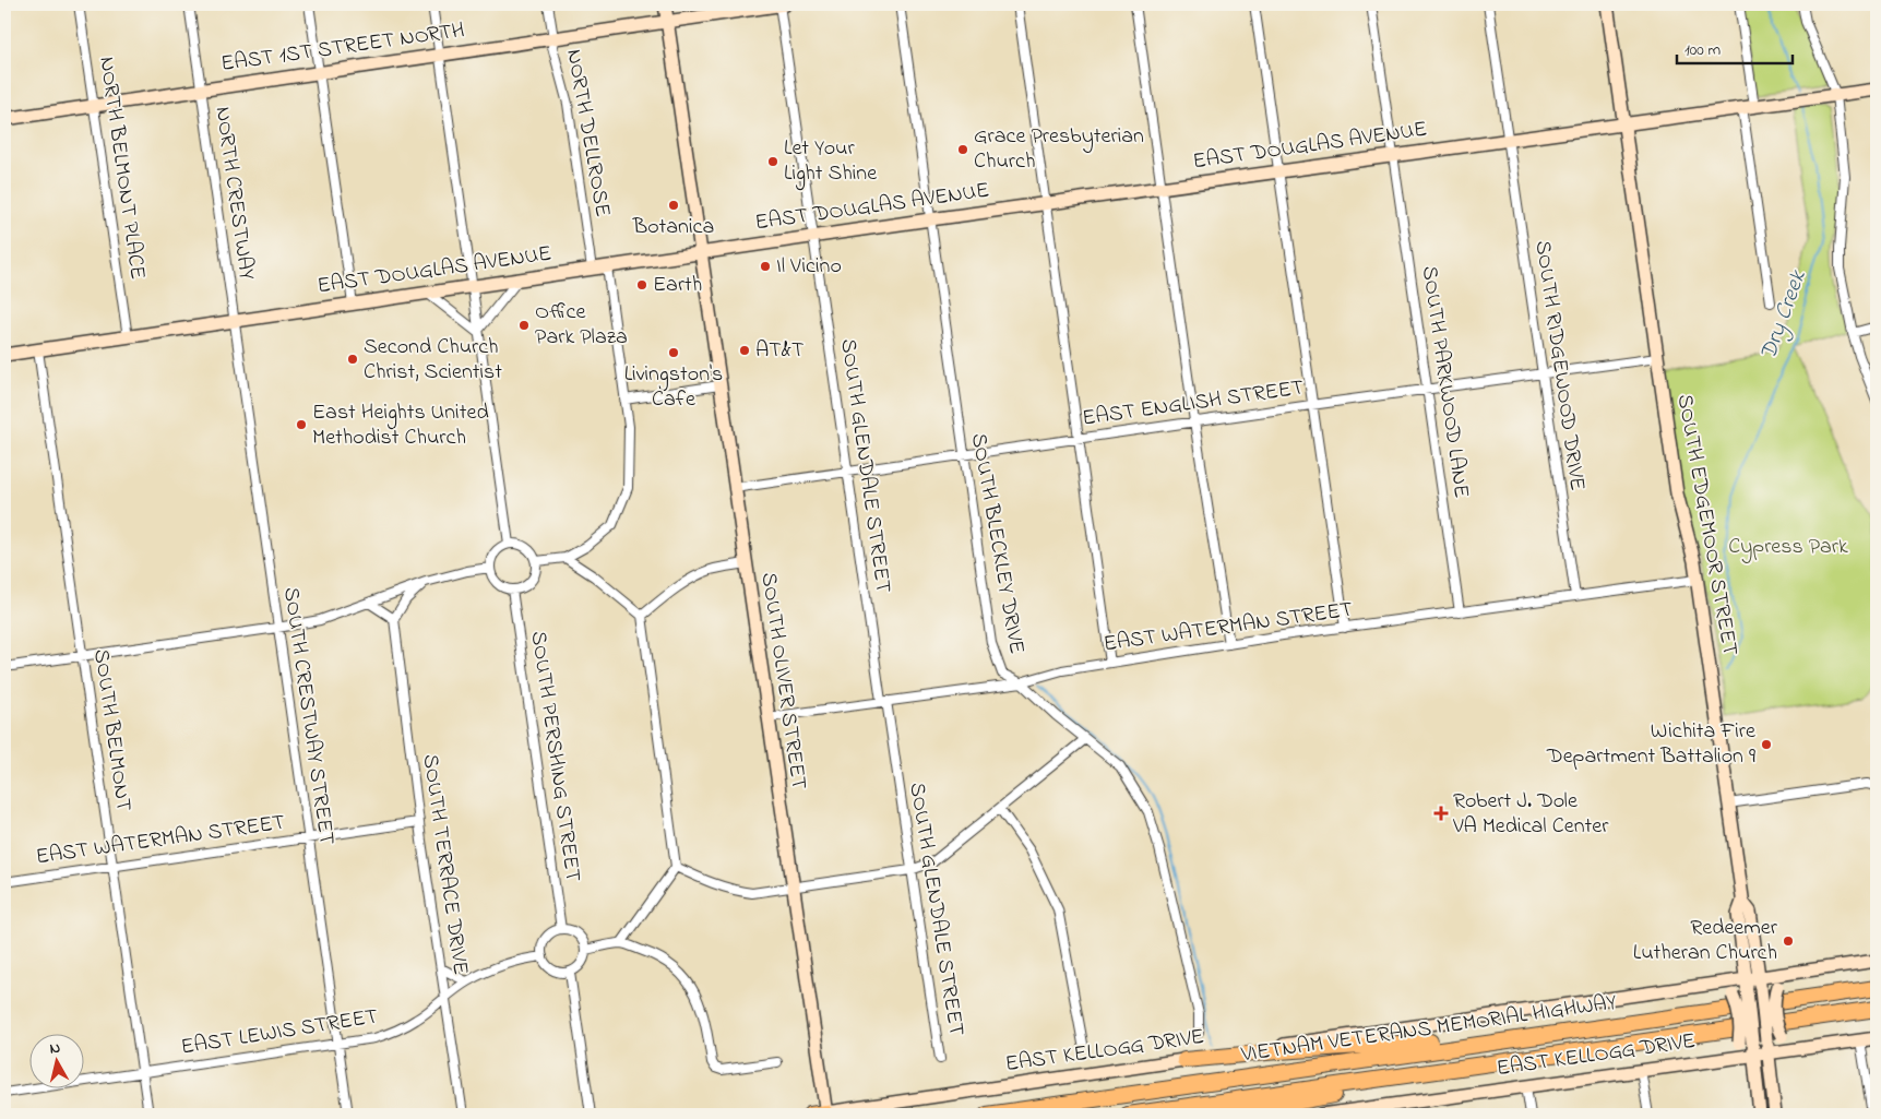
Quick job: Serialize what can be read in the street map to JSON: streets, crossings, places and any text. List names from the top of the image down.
{
  "streets": {
    "highway": ["VIETNAM VETERANS MEMORIAL HIGHWAY"],
    "main road": [
      "EAST 1ST STREET NORTH",
      "EAST DOUGLAS AVENUE",
      "SOUTH EDGEMOOR STREET",
      "SOUTH OLIVER STREET",
      "EAST KELLOGG DRIVE"
    ],
    "street": [
      "NORTH DELLROSE",
      "NORTH BELMONT PLACE",
      "NORTH CRESTWAY",
      "SOUTH RIDGEWOOD DRIVE",
      "SOUTH PARKWOOD LANE",
      "EAST ENGLISH STREET",
      "SOUTH GLENDALE STREET",
      "SOUTH BLECKLEY DRIVE",
      "EAST WATERMAN STREET",
      "SOUTH CRESTWAY STREET",
      "SOUTH BELMONT",
      "SOUTH PERSHING STREET",
      "SOUTH TERRACE DRIVE",
      "EAST LEWIS STREET"
    ]
  },
  "crossings": [
    ["EAST 1ST STREET NORTH", "NORTH DELLROSE"],
    ["EAST 1ST STREET NORTH", "NORTH BELMONT PLACE"],
    ["EAST 1ST STREET NORTH", "NORTH CRESTWAY"],
    ["EAST 1ST STREET NORTH", "SOUTH GLENDALE STREET"],
    ["EAST 1ST STREET NORTH", "SOUTH OLIVER STREET"],
    ["NORTH DELLROSE", "EAST DOUGLAS AVENUE"],
    ["EAST DOUGLAS AVENUE", "NORTH BELMONT PLACE"],
    ["EAST DOUGLAS AVENUE", "NORTH CRESTWAY"],
    ["EAST DOUGLAS AVENUE", "SOUTH RIDGEWOOD DRIVE"],
    ["EAST DOUGLAS AVENUE", "SOUTH PARKWOOD LANE"],
    ["EAST DOUGLAS AVENUE", "SOUTH GLENDALE STREET"],
    ["EAST DOUGLAS AVENUE", "SOUTH EDGEMOOR STREET"],
    ["EAST DOUGLAS AVENUE", "SOUTH BLECKLEY DRIVE"],
    ["EAST DOUGLAS AVENUE", "SOUTH OLIVER STREET"],
    ["EAST DOUGLAS AVENUE", "SOUTH CRESTWAY STREET"],
    ["EAST DOUGLAS AVENUE", "SOUTH BELMONT"],
    ["NORTH CRESTWAY", "SOUTH CRESTWAY STREET"],
    ["SOUTH RIDGEWOOD DRIVE", "EAST ENGLISH STREET"],
    ["SOUTH RIDGEWOOD DRIVE", "EAST WATERMAN STREET"],
    ["SOUTH PARKWOOD LANE", "EAST ENGLISH STREET"],
    ["SOUTH PARKWOOD LANE", "EAST WATERMAN STREET"],
    ["EAST ENGLISH STREET", "SOUTH GLENDALE STREET"],
    ["EAST ENGLISH STREET", "SOUTH EDGEMOOR STREET"],
    ["EAST ENGLISH STREET", "SOUTH BLECKLEY DRIVE"],
    ["EAST ENGLISH STREET", "SOUTH OLIVER STREET"],
    ["SOUTH GLENDALE STREET", "EAST WATERMAN STREET"],
    ["SOUTH EDGEMOOR STREET", "EAST WATERMAN STREET"],
    ["SOUTH EDGEMOOR STREET", "EAST KELLOGG DRIVE"],
    ["SOUTH BLECKLEY DRIVE", "EAST WATERMAN STREET"],
    ["EAST WATERMAN STREET", "SOUTH OLIVER STREET"],
    ["EAST WATERMAN STREET", "SOUTH CRESTWAY STREET"],
    ["EAST WATERMAN STREET", "SOUTH BELMONT"],
    ["EAST WATERMAN STREET", "SOUTH TERRACE DRIVE"],
    ["SOUTH OLIVER STREET", "EAST KELLOGG DRIVE"],
    ["SOUTH CRESTWAY STREET", "EAST LEWIS STREET"],
    ["SOUTH BELMONT", "EAST LEWIS STREET"],
    ["SOUTH PERSHING STREET", "EAST LEWIS STREET"],
    ["SOUTH TERRACE DRIVE", "EAST LEWIS STREET"]
  ],
  "water": ["Dry Creek"],
  "parks": ["Cypress Park"],
  "places": {
    "other": [
      "Grace Presbyterian Church",
      "Let Your Light Shine",
      "Botanica",
      "Il Vicino",
      "Earth",
      "Office Park Plaza",
      "AT&T",
      "Livingston's Cafe",
      "Second Church Christ, Scientist",
      "East Heights United Methodist Church",
      "Wichita Fire Department Battalion 9",
      "Redeemer Lutheran Church"
    ],
    "health": ["Robert J. Dole VA Medical Center"]
  },
  "scale_bar": "100 m",
  "north": "top"
}
